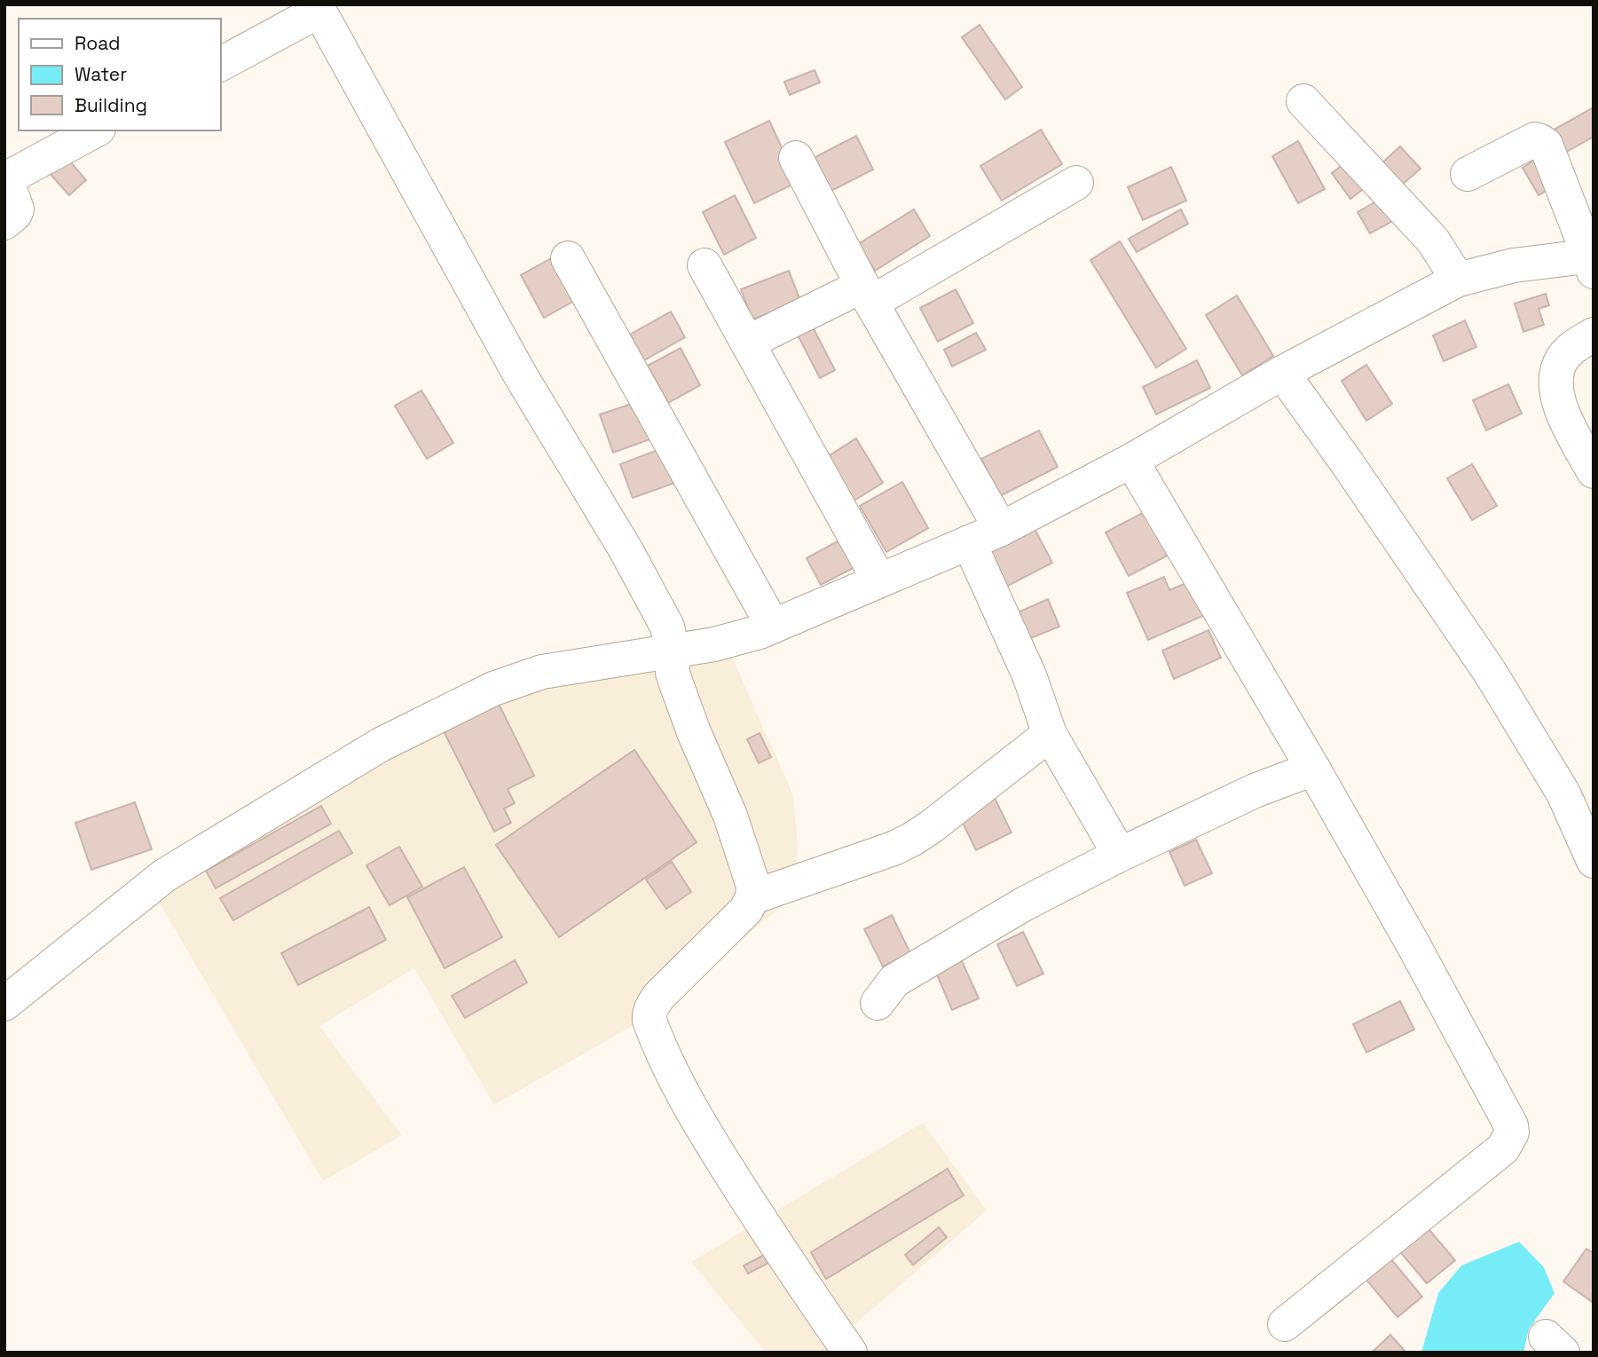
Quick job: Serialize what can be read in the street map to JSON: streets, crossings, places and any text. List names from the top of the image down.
{
  "legend": ["Road", "Water", "Building"]
}
